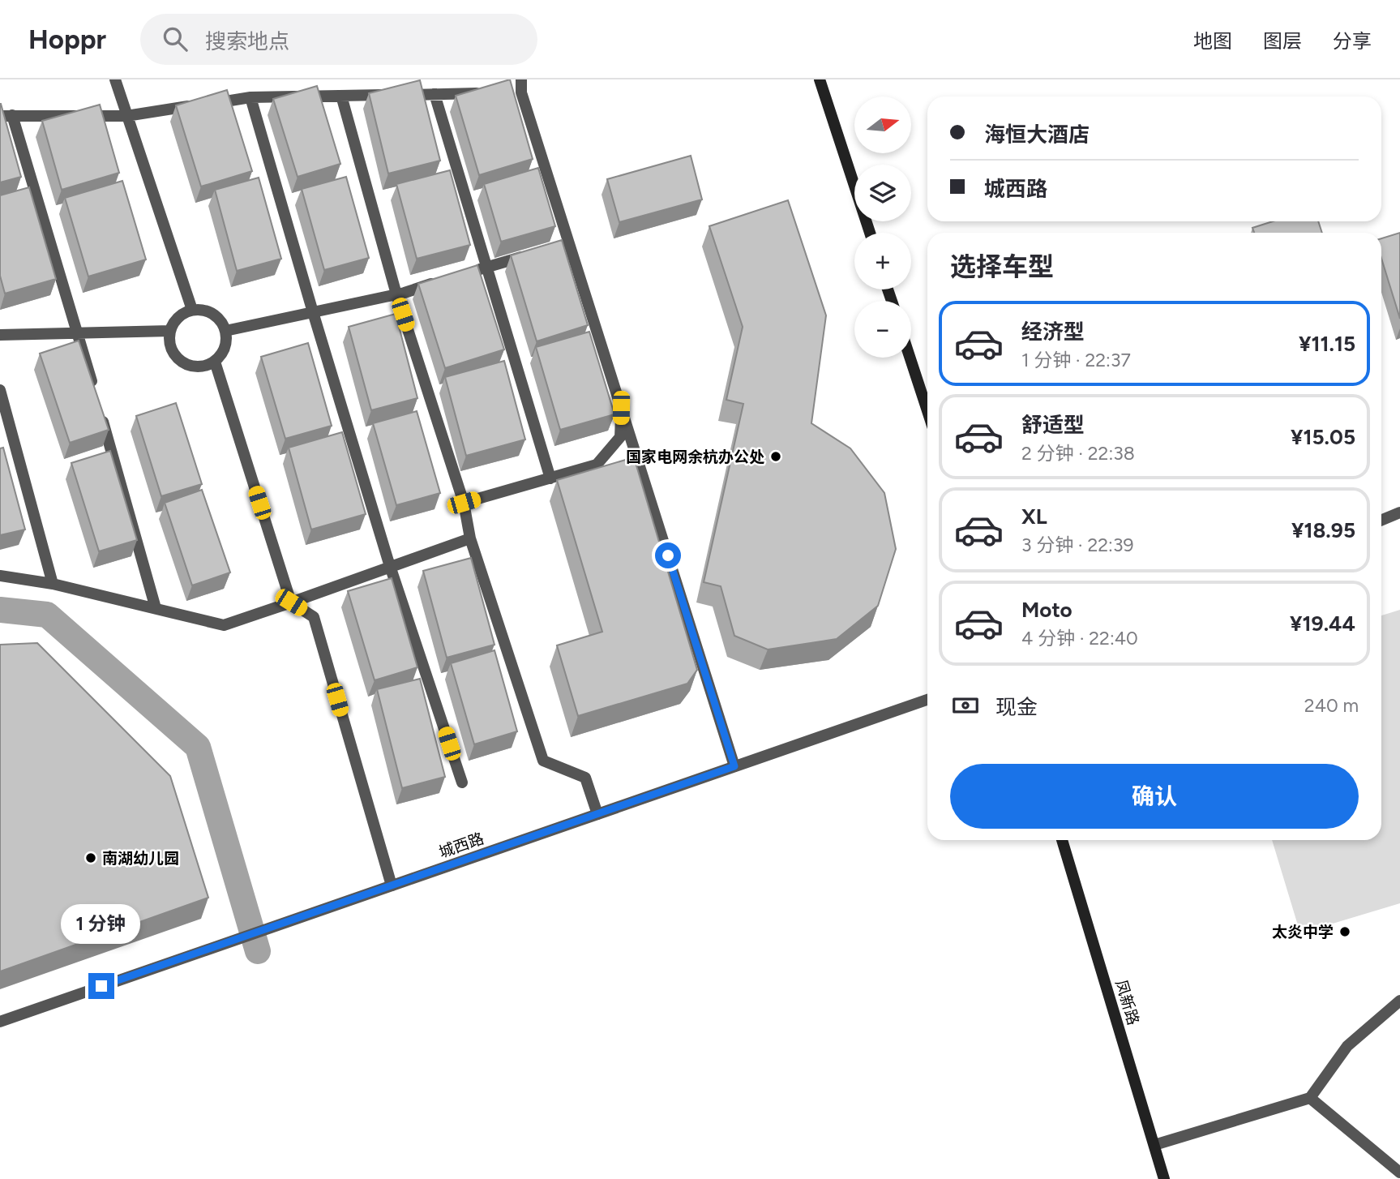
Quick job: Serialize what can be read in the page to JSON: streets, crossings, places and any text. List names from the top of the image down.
{
  "streets": {
    "main road": ["凤新路"],
    "street": ["城西路"]
  },
  "places": ["国家电网余杭办公处", "南湖幼儿园", "太炎中学"],
  "north": "right",
  "page": {
    "header": "Hoppr",
    "search": "搜索地点",
    "nav": ["地图", "图层", "分享"],
    "map_buttons": ["+", "−"],
    "banner": ["海恒大酒店", "城西路"],
    "heading": "选择车型",
    "list": [
      {
        "name": "经济型",
        "note": "1 分钟 · 22:37",
        "value": "¥11.15"
      },
      {
        "name": "舒适型",
        "note": "2 分钟 · 22:38",
        "value": "¥15.05"
      },
      {
        "name": "XL",
        "note": "3 分钟 · 22:39",
        "value": "¥18.95"
      },
      {
        "name": "Moto",
        "note": "4 分钟 · 22:40",
        "value": "¥19.44"
      }
    ],
    "pay": ["现金", "240 m"],
    "buttons": "确认",
    "bubble": "1 分钟"
  }
}
